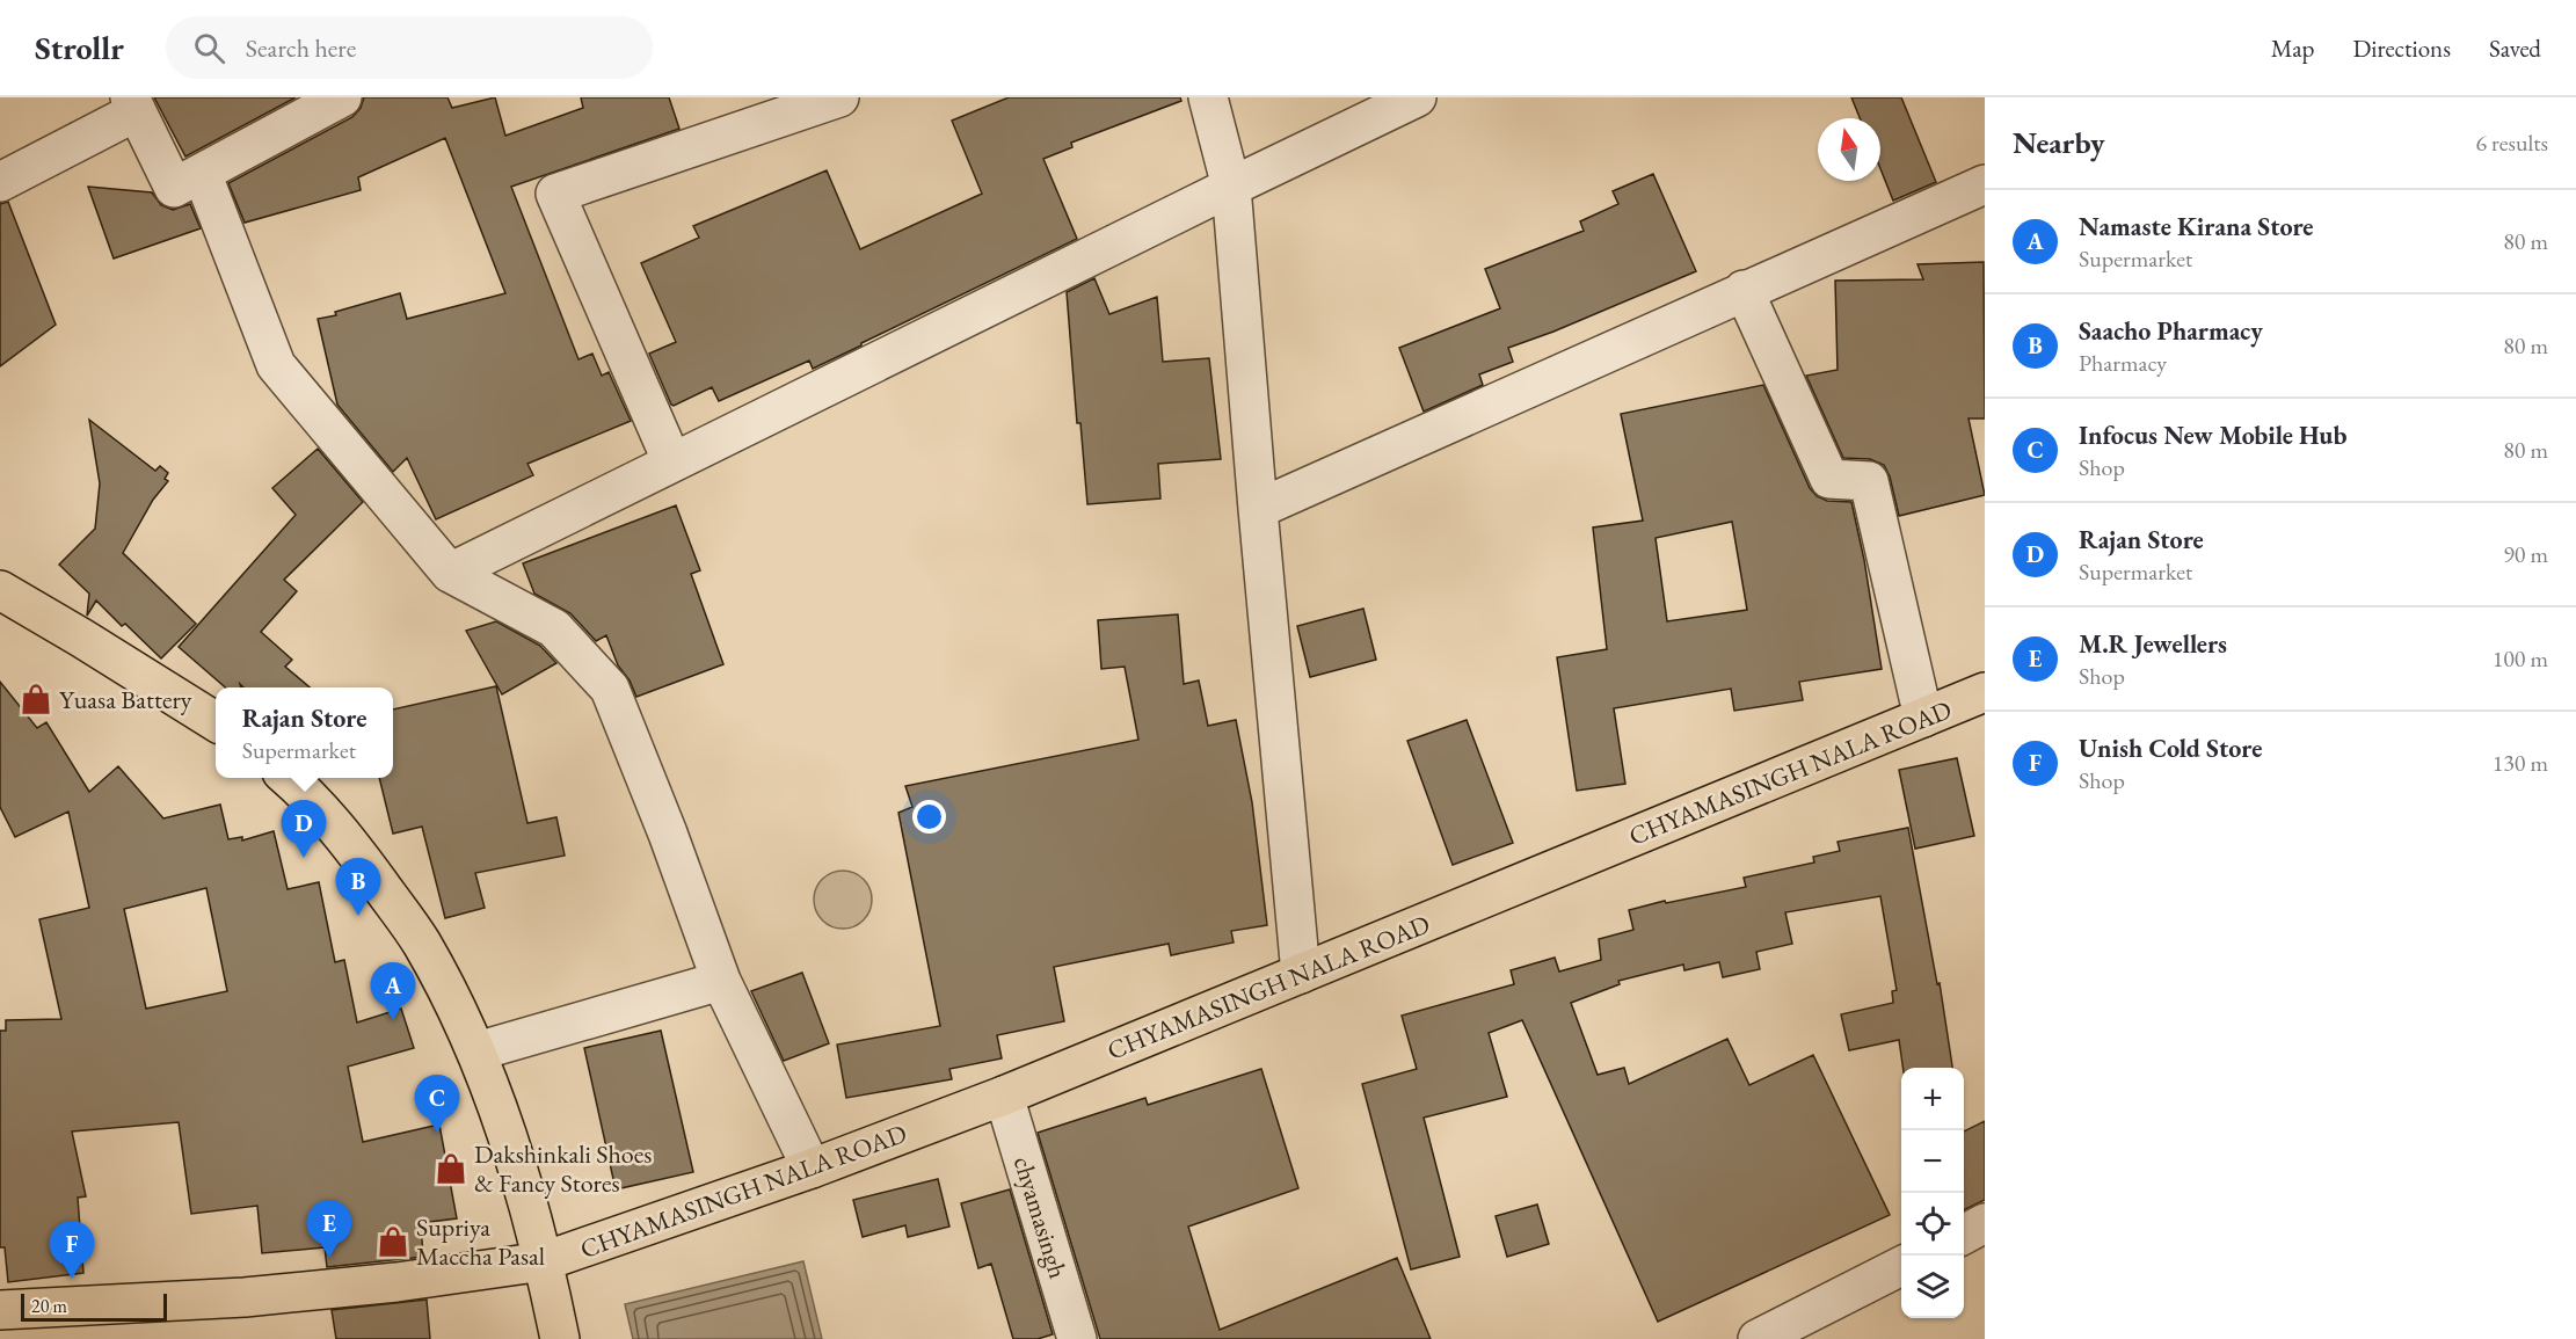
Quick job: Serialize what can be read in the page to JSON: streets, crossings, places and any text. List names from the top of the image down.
{
  "streets": {
    "main road": ["CHYAMASINGH NALA ROAD"],
    "street": ["chyamasingh"]
  },
  "crossings": [
    ["CHYAMASINGH NALA ROAD", "chyamasingh"]
  ],
  "places": {
    "shop": ["Yuasa Battery", "Dakshinkali Shoes & Fancy Stores", "Supriya Maccha Pasal"]
  },
  "scale_bar": "20 m",
  "north": "top",
  "page": {
    "header": "Strollr",
    "search": "Search here",
    "nav": ["Map", "Directions", "Saved"],
    "heading": ["Nearby", "6 results"],
    "list": [
      {
        "mark": "A",
        "name": "Namaste Kirana Store",
        "note": "Supermarket",
        "value": "80 m"
      },
      {
        "mark": "B",
        "name": "Saacho Pharmacy",
        "note": "Pharmacy",
        "value": "80 m"
      },
      {
        "mark": "C",
        "name": "Infocus New Mobile Hub",
        "note": "Shop",
        "value": "80 m"
      },
      {
        "mark": "D",
        "name": "Rajan Store",
        "note": "Supermarket",
        "value": "90 m"
      },
      {
        "mark": "E",
        "name": "M.R Jewellers",
        "note": "Shop",
        "value": "100 m"
      },
      {
        "mark": "F",
        "name": "Unish Cold Store",
        "note": "Shop",
        "value": "130 m"
      }
    ],
    "popup": ["Rajan Store", "Supermarket"],
    "pins": [
      "D",
      "B",
      "A",
      "C",
      "E",
      "F"
    ],
    "map_buttons": ["+", "−"],
    "scale": "20 m"
  }
}
